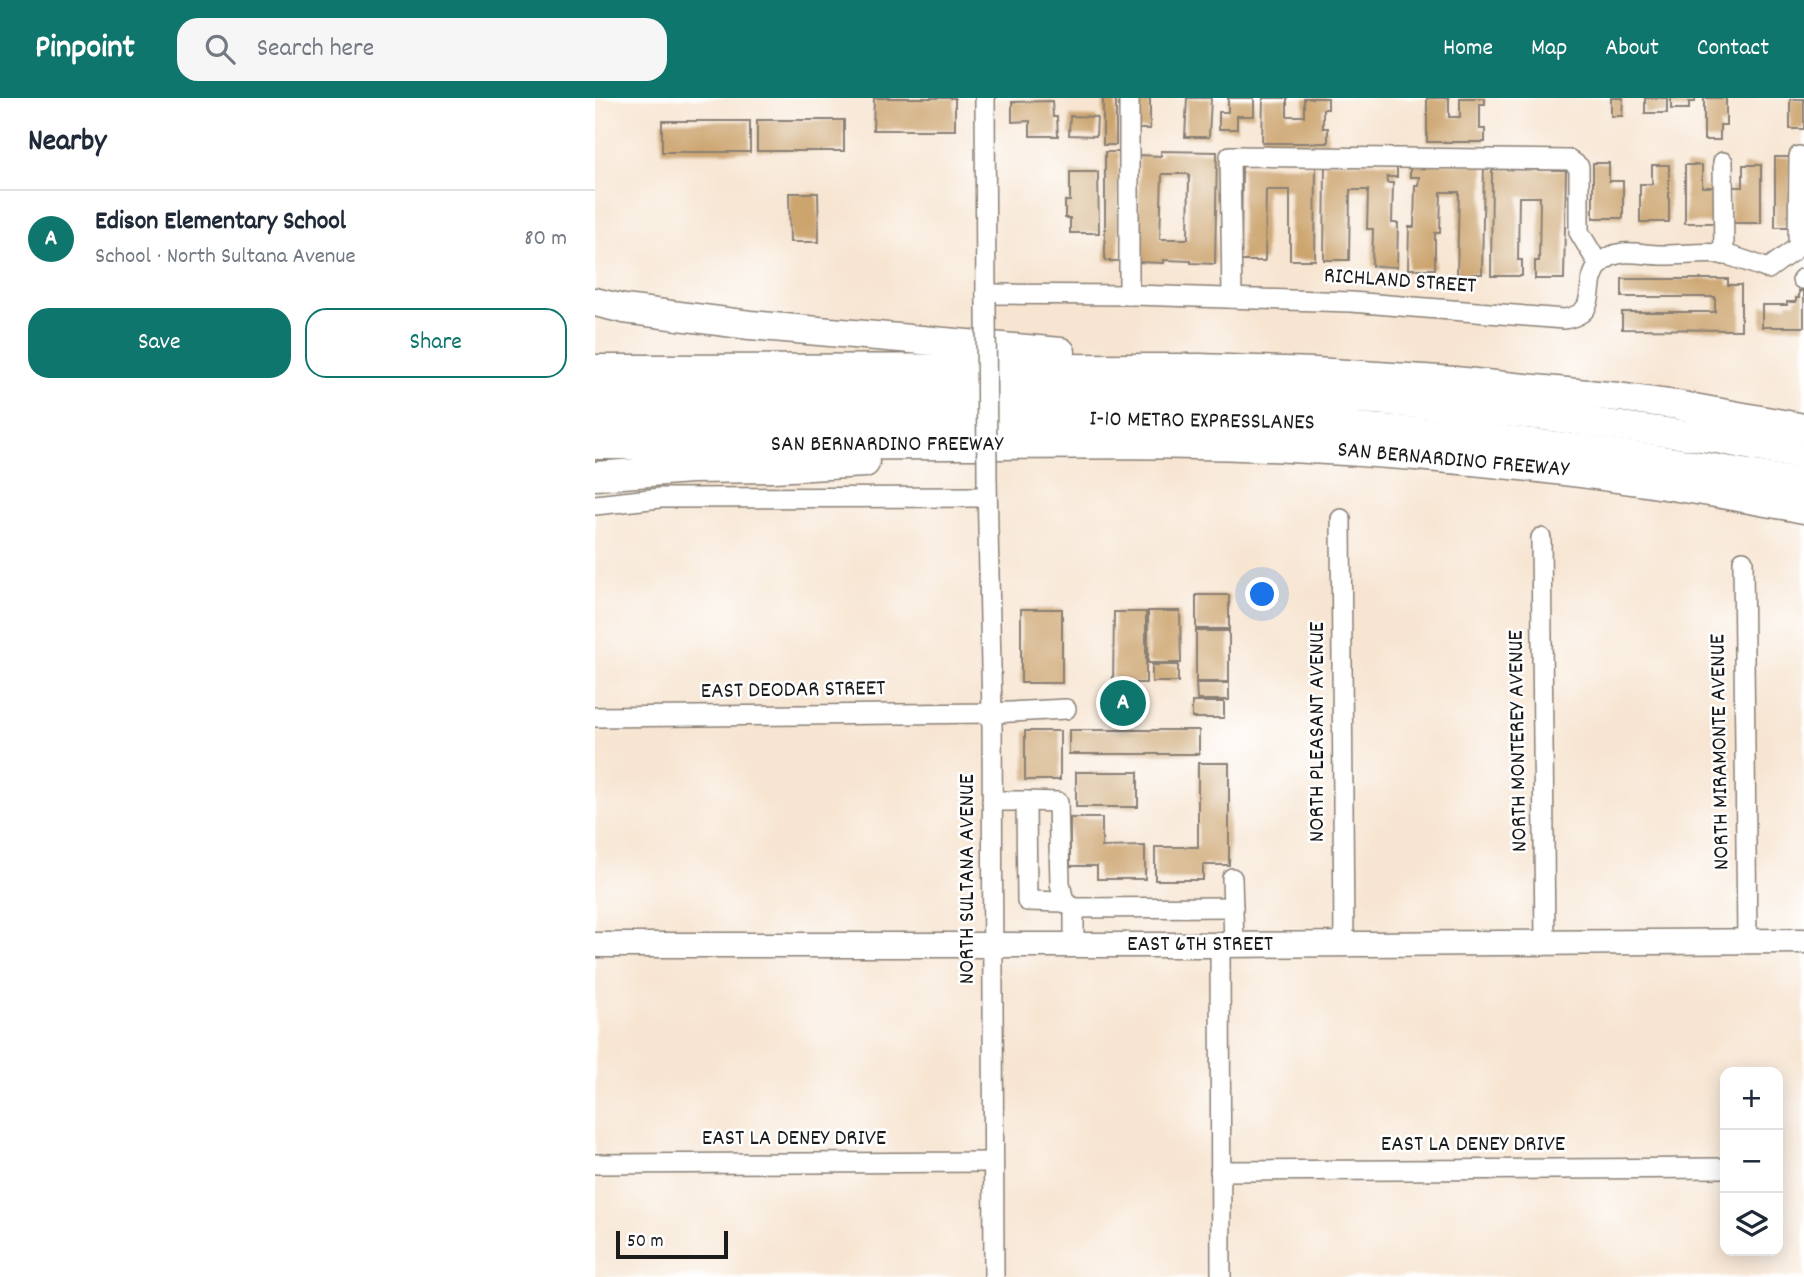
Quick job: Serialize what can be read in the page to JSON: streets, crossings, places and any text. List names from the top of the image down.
{
  "streets": {
    "highway": ["I-10 METRO EXPRESSLANES", "SAN BERNARDINO FREEWAY"],
    "main road": ["EAST 6TH STREET"],
    "street": [
      "RICHLAND STREET",
      "EAST DEODAR STREET",
      "NORTH PLEASANT AVENUE",
      "NORTH MONTEREY AVENUE",
      "NORTH MIRAMONTE AVENUE",
      "NORTH SULTANA AVENUE",
      "EAST LA DENEY DRIVE"
    ]
  },
  "crossings": [
    ["RICHLAND STREET", "NORTH SULTANA AVENUE"],
    ["EAST DEODAR STREET", "NORTH SULTANA AVENUE"],
    ["NORTH PLEASANT AVENUE", "EAST 6TH STREET"],
    ["NORTH MONTEREY AVENUE", "EAST 6TH STREET"],
    ["NORTH MIRAMONTE AVENUE", "EAST 6TH STREET"],
    ["NORTH SULTANA AVENUE", "EAST 6TH STREET"],
    ["NORTH SULTANA AVENUE", "EAST LA DENEY DRIVE"]
  ],
  "scale_bar": "50 m",
  "page": {
    "header": "Pinpoint",
    "search": "Search here",
    "nav": [
      "Home",
      "Map",
      "About",
      "Contact"
    ],
    "heading": "Nearby",
    "list": [
      {
        "mark": "A",
        "name": "Edison Elementary School",
        "note": "School · North Sultana Avenue",
        "value": "80 m"
      }
    ],
    "buttons": ["Save", "Share"],
    "pins": "A",
    "map_buttons": ["+", "−"],
    "scale": "50 m"
  }
}
